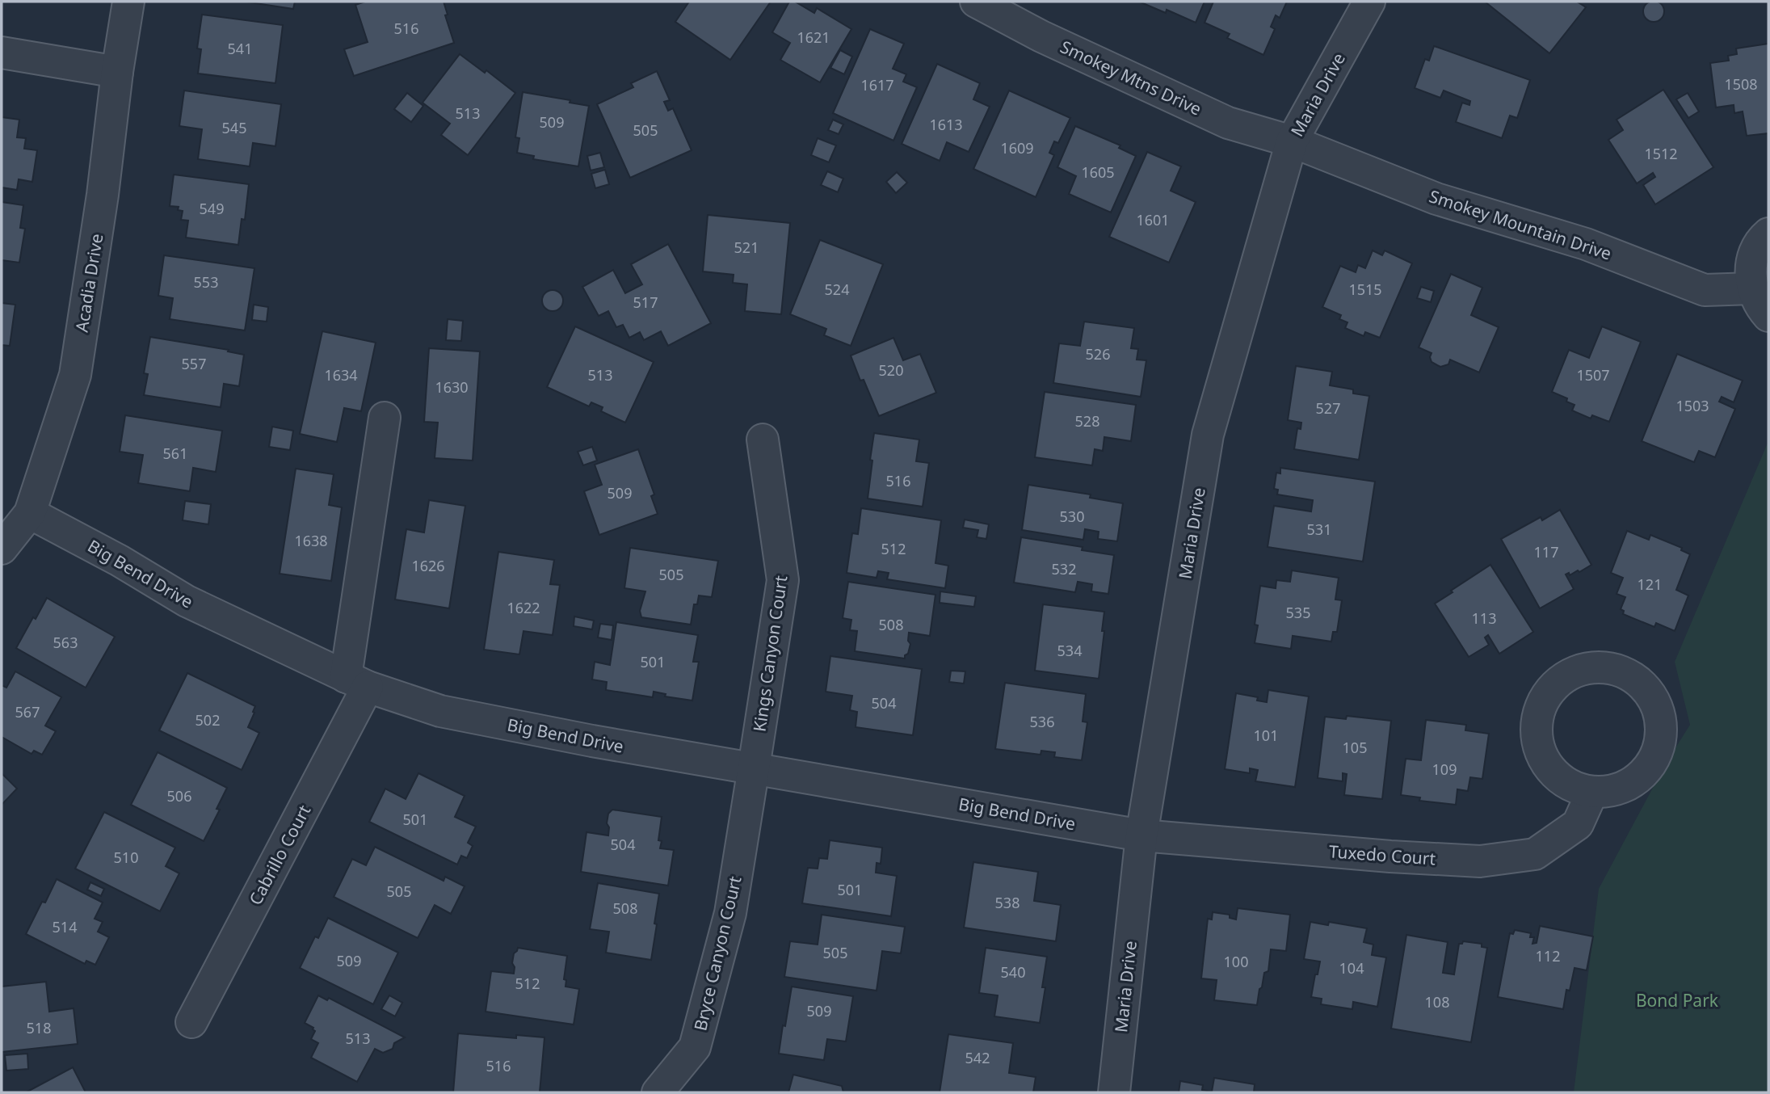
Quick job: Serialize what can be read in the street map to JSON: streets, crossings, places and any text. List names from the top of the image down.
{
  "streets": {
    "street": [
      "Smokey Mtns Drive",
      "Maria Drive",
      "Smokey Mountain Drive",
      "Acadia Drive",
      "Big Bend Drive",
      "Kings Canyon Court",
      "Cabrillo Court",
      "Tuxedo Court",
      "Bryce Canyon Court"
    ]
  },
  "crossings": [
    ["Smokey Mtns Drive", "Maria Drive"],
    ["Smokey Mtns Drive", "Smokey Mountain Drive"],
    ["Maria Drive", "Smokey Mountain Drive"],
    ["Maria Drive", "Big Bend Drive"],
    ["Maria Drive", "Tuxedo Court"],
    ["Acadia Drive", "Big Bend Drive"],
    ["Big Bend Drive", "Kings Canyon Court"],
    ["Big Bend Drive", "Cabrillo Court"],
    ["Big Bend Drive", "Tuxedo Court"],
    ["Big Bend Drive", "Bryce Canyon Court"],
    ["Kings Canyon Court", "Bryce Canyon Court"]
  ],
  "parks": ["Bond Park"],
  "house_numbers": [
    "516",
    "1621",
    "541",
    "1508",
    "1617",
    "513",
    "509",
    "1613",
    "545",
    "505",
    "1609",
    "1512",
    "1605",
    "549",
    "1601",
    "521",
    "553",
    "524",
    "1515",
    "517",
    "526",
    "557",
    "520",
    "1634",
    "513",
    "1507",
    "1630",
    "1503",
    "527",
    "528",
    "561",
    "516",
    "509",
    "530",
    "531",
    "1638",
    "512",
    "117",
    "1626",
    "532",
    "505",
    "121",
    "1622",
    "535",
    "113",
    "508",
    "563",
    "534",
    "501",
    "504",
    "567",
    "502",
    "536",
    "101",
    "105",
    "109",
    "506",
    "501",
    "504",
    "510",
    "501",
    "505",
    "538",
    "508",
    "514",
    "505",
    "112",
    "509",
    "100",
    "104",
    "540",
    "512",
    "108",
    "509",
    "518",
    "513",
    "542",
    "516"
  ]
}
